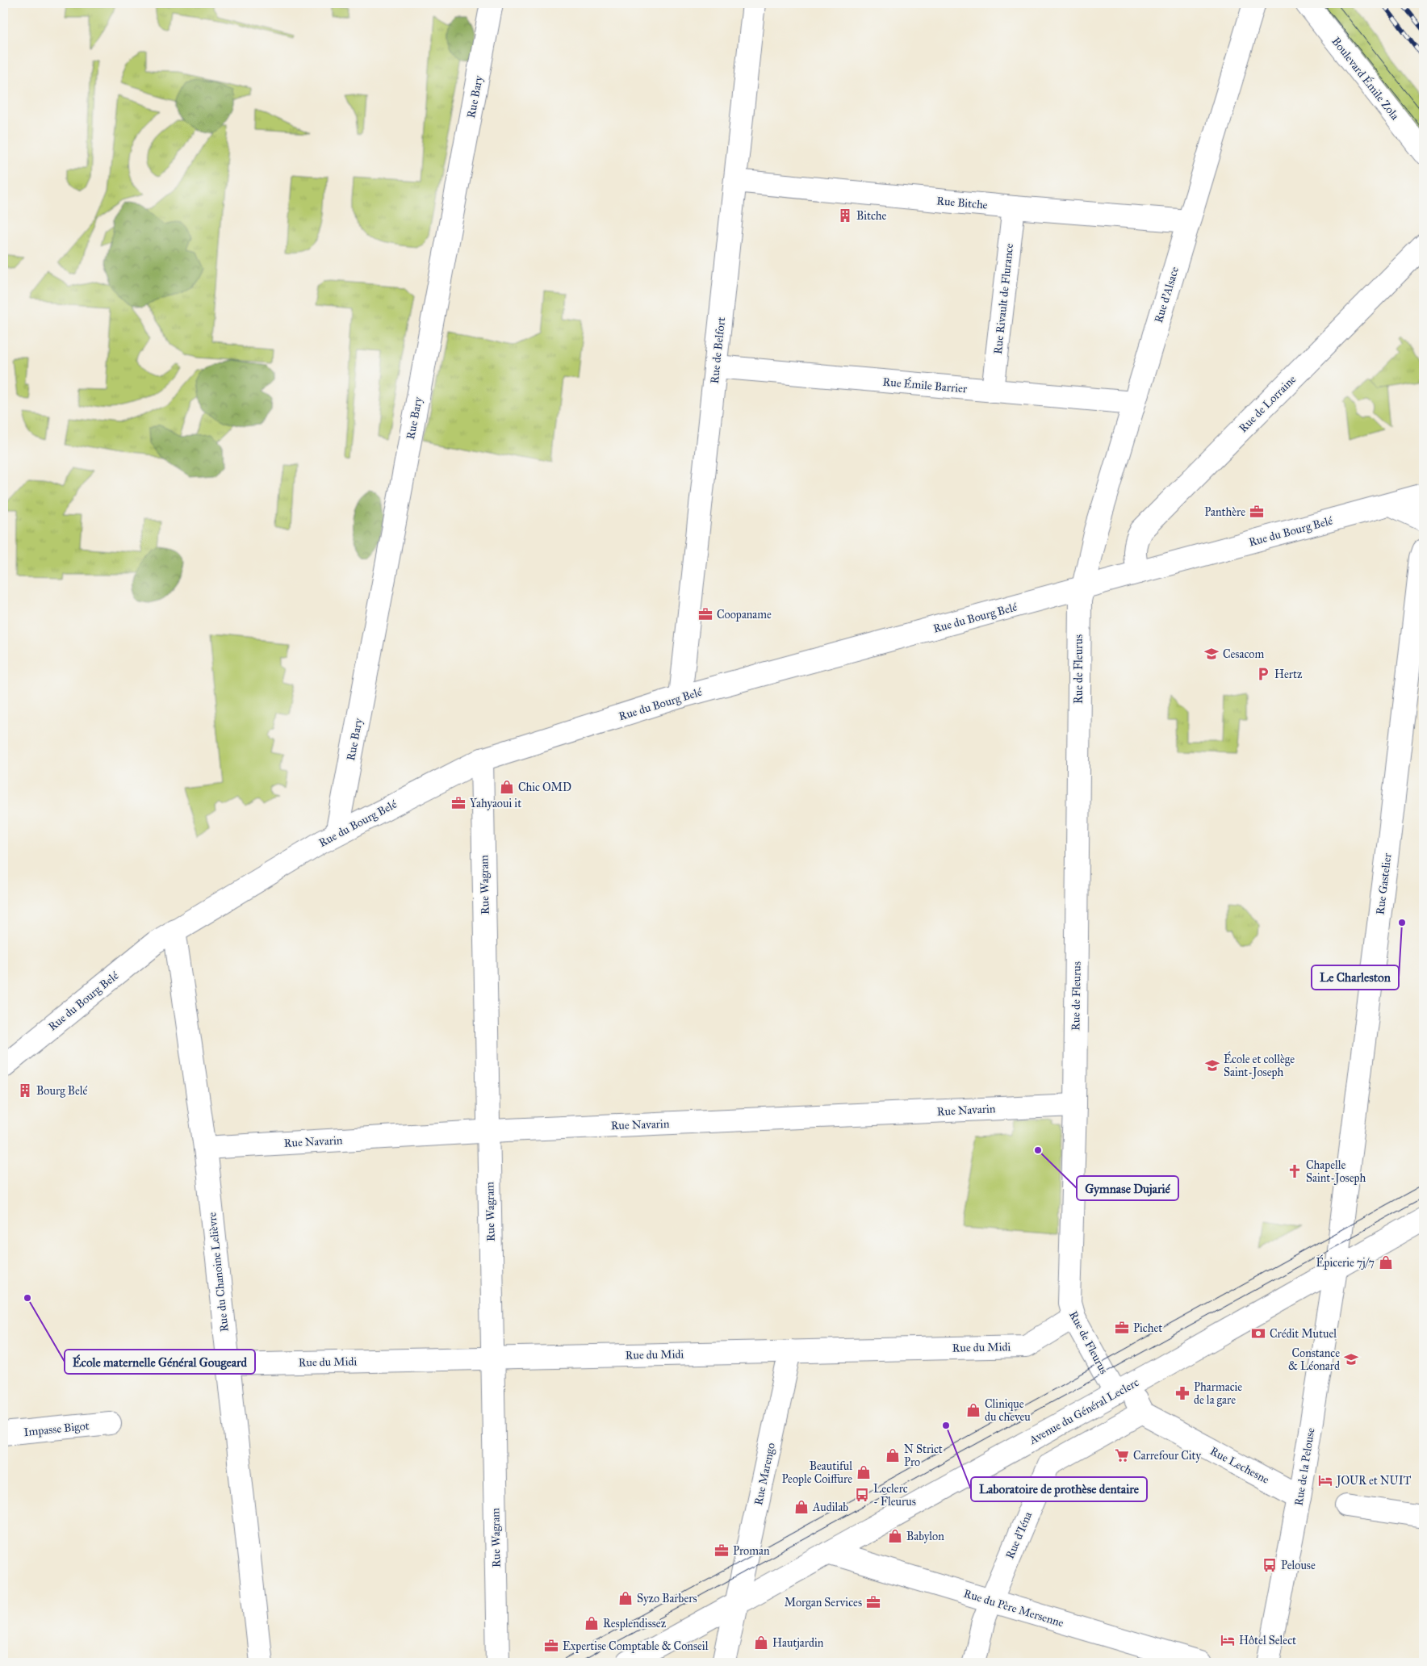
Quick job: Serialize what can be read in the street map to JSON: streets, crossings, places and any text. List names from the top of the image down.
{
  "streets": {
    "street": [
      "Boulevard Émile Zola",
      "Rue Bary",
      "Rue Bitche",
      "Rue d'Alsace",
      "Rue Rivault de Flurance",
      "Rue de Belfort",
      "Rue Émile Barrier",
      "Rue de Lorraine",
      "Rue du Bourg Belé",
      "Rue de Fleurus",
      "Rue Gastelier",
      "Rue Wagram",
      "Rue Navarin",
      "Rue du Chanoine Lelièvre",
      "Rue du Midi",
      "Avenue du Général Leclerc",
      "Impasse Bigot",
      "Rue Lechesne",
      "Rue de la Pelouse",
      "Rue Marengo",
      "Rue d'Iéna",
      "Rue du Père Mersenne"
    ]
  },
  "crossings": [
    ["Rue Bary", "Rue du Bourg Belé"],
    ["Rue Bitche", "Rue d'Alsace"],
    ["Rue Bitche", "Rue Rivault de Flurance"],
    ["Rue Bitche", "Rue de Belfort"],
    ["Rue d'Alsace", "Rue Émile Barrier"],
    ["Rue d'Alsace", "Rue du Bourg Belé"],
    ["Rue d'Alsace", "Rue de Fleurus"],
    ["Rue Rivault de Flurance", "Rue Émile Barrier"],
    ["Rue de Belfort", "Rue Émile Barrier"],
    ["Rue de Belfort", "Rue du Bourg Belé"],
    ["Rue de Lorraine", "Rue du Bourg Belé"],
    ["Rue du Bourg Belé", "Rue de Fleurus"],
    ["Rue du Bourg Belé", "Rue Wagram"],
    ["Rue du Bourg Belé", "Rue du Chanoine Lelièvre"],
    ["Rue de Fleurus", "Rue Navarin"],
    ["Rue de Fleurus", "Rue du Midi"],
    ["Rue de Fleurus", "Avenue du Général Leclerc"],
    ["Rue Gastelier", "Avenue du Général Leclerc"],
    ["Rue Gastelier", "Rue de la Pelouse"],
    ["Rue Wagram", "Rue Navarin"],
    ["Rue Wagram", "Rue du Midi"],
    ["Rue Navarin", "Rue du Chanoine Lelièvre"],
    ["Rue du Chanoine Lelièvre", "Rue du Midi"],
    ["Rue du Midi", "Rue Marengo"],
    ["Avenue du Général Leclerc", "Rue de la Pelouse"],
    ["Avenue du Général Leclerc", "Rue Marengo"],
    ["Avenue du Général Leclerc", "Rue du Père Mersenne"],
    ["Rue Lechesne", "Rue de la Pelouse"],
    ["Rue Lechesne", "Rue d'Iéna"],
    ["Rue d'Iéna", "Rue du Père Mersenne"]
  ],
  "places": {
    "building": ["Bitche", "Bourg Belé"],
    "office": [
      "Panthère",
      "Coopaname",
      "Yahyaoui it",
      "Pichet",
      "Proman",
      "Morgan Services",
      "Expertise Comptable & Conseil"
    ],
    "school or university": ["Cesacom", "École et collège Saint-Joseph", "Constance & Léonard"],
    "parking": ["Hertz"],
    "shop": [
      "Chic OMD",
      "Épicerie 7j/7",
      "Clinique du cheveu",
      "N Strict Pro",
      "Beautiful People Coiffure",
      "Audilab",
      "Babylon",
      "Syzo Barbers",
      "Resplendissez",
      "Hautjardin"
    ],
    "other": [
      "Le Charleston",
      "Gymnase Dujarié",
      "École maternelle Général Gougeard",
      "Laboratoire de prothèse dentaire"
    ],
    "church": ["Chapelle Saint-Joseph"],
    "bank": ["Crédit Mutuel"],
    "pharmacy": ["Pharmacie de la gare"],
    "supermarket": ["Carrefour City"],
    "hotel": ["JOUR et NUIT", "Hôtel Select"],
    "bus stop": ["Leclerc - Fleurus", "Pelouse"]
  }
}
